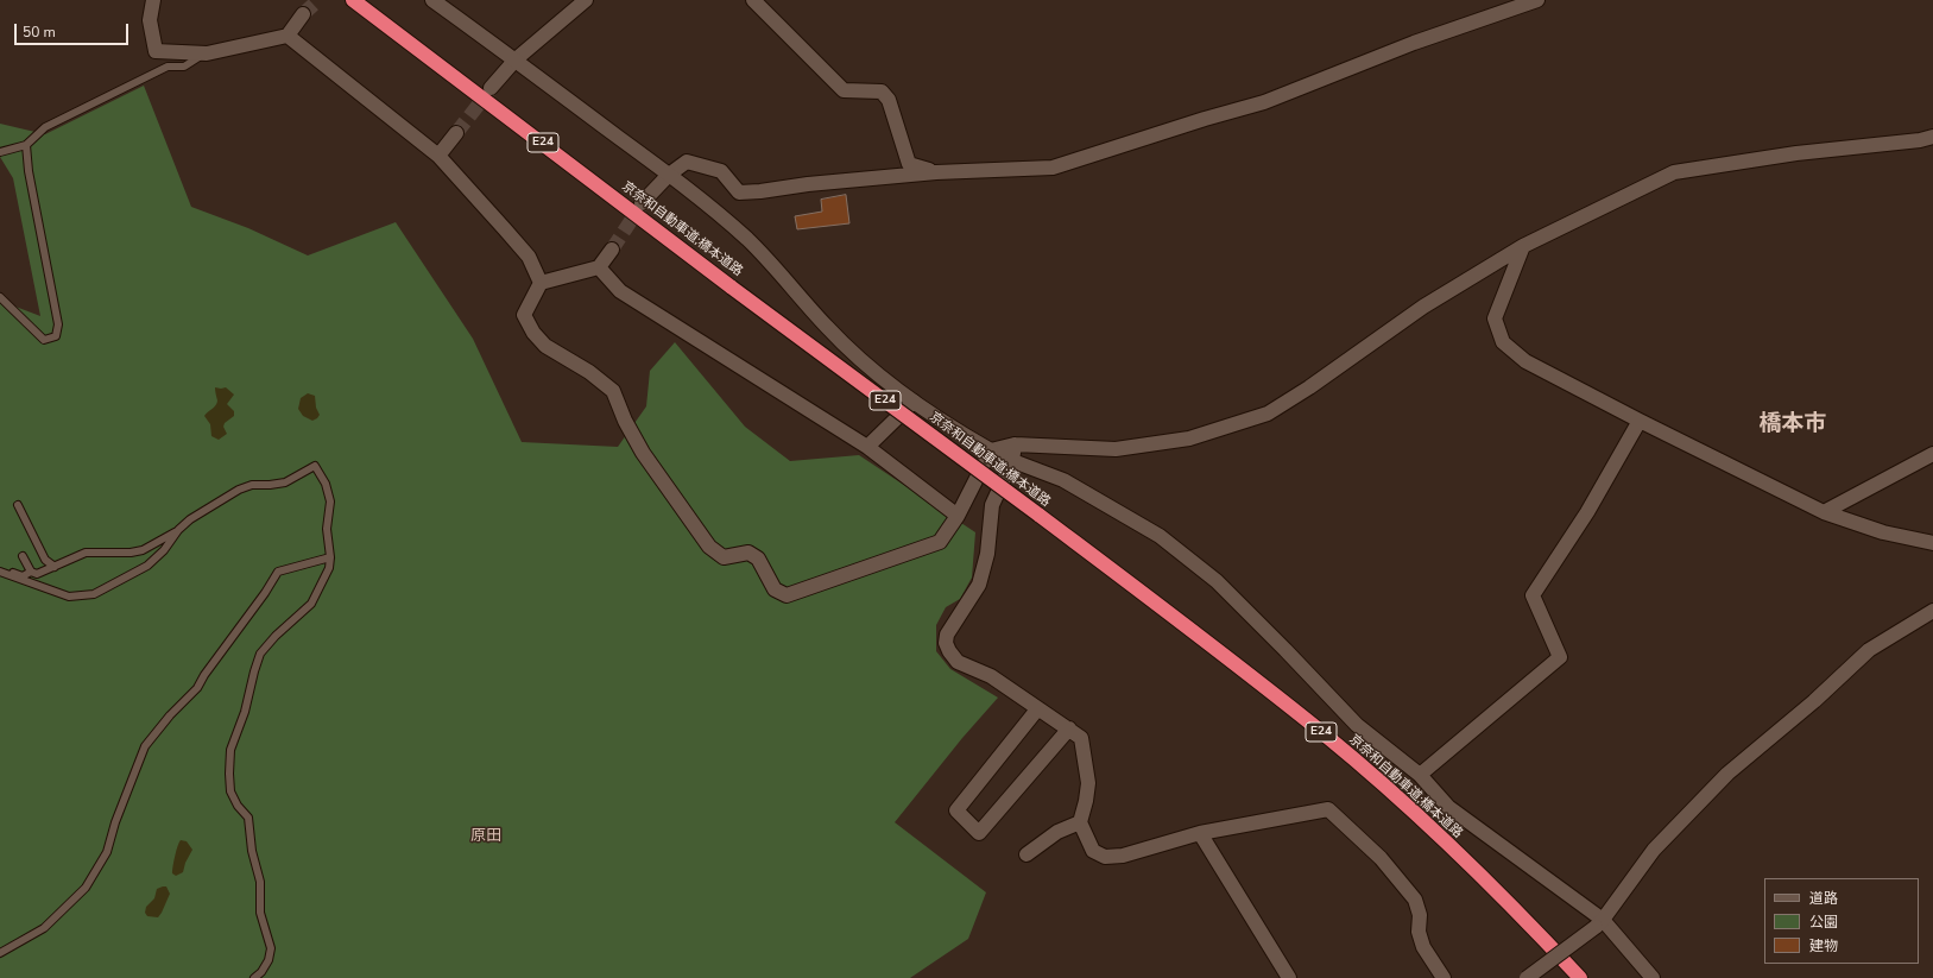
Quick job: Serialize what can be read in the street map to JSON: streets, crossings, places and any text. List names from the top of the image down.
{
  "streets": {
    "highway": ["E24", "京奈和自動車道;橋本道路"]
  },
  "districts": ["橋本市", "原田"],
  "legend": ["道路", "公園", "建物"],
  "scale_bar": "50 m"
}
